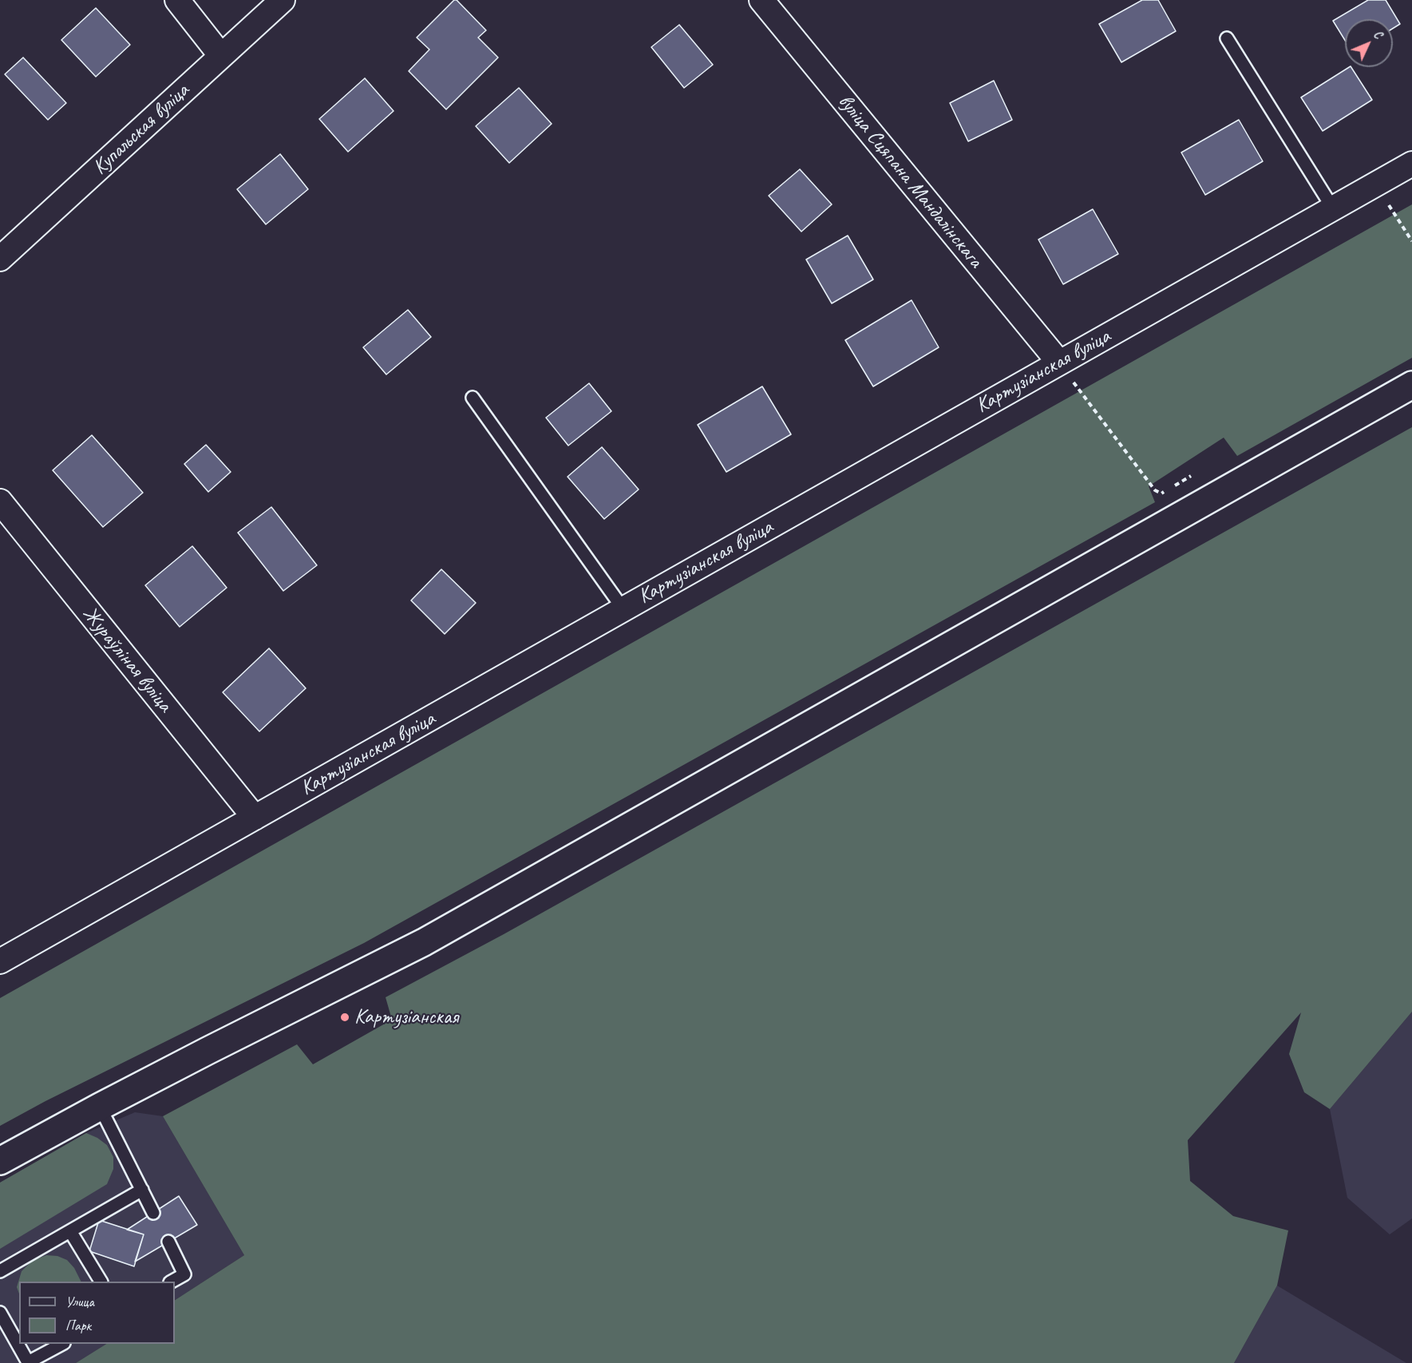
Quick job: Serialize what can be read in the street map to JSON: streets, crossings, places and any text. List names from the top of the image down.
{
  "streets": {
    "street": [
      "Купальская вуліца",
      "вуліца Сцяпана Мандалінскага",
      "Картузіанская вуліца",
      "Жураўліная вуліца"
    ]
  },
  "crossings": [
    ["вуліца Сцяпана Мандалінскага", "Картузіанская вуліца"],
    ["Картузіанская вуліца", "Жураўліная вуліца"]
  ],
  "places": ["Картузіанская"],
  "legend": ["Улица", "Парк"],
  "north": "top right"
}
